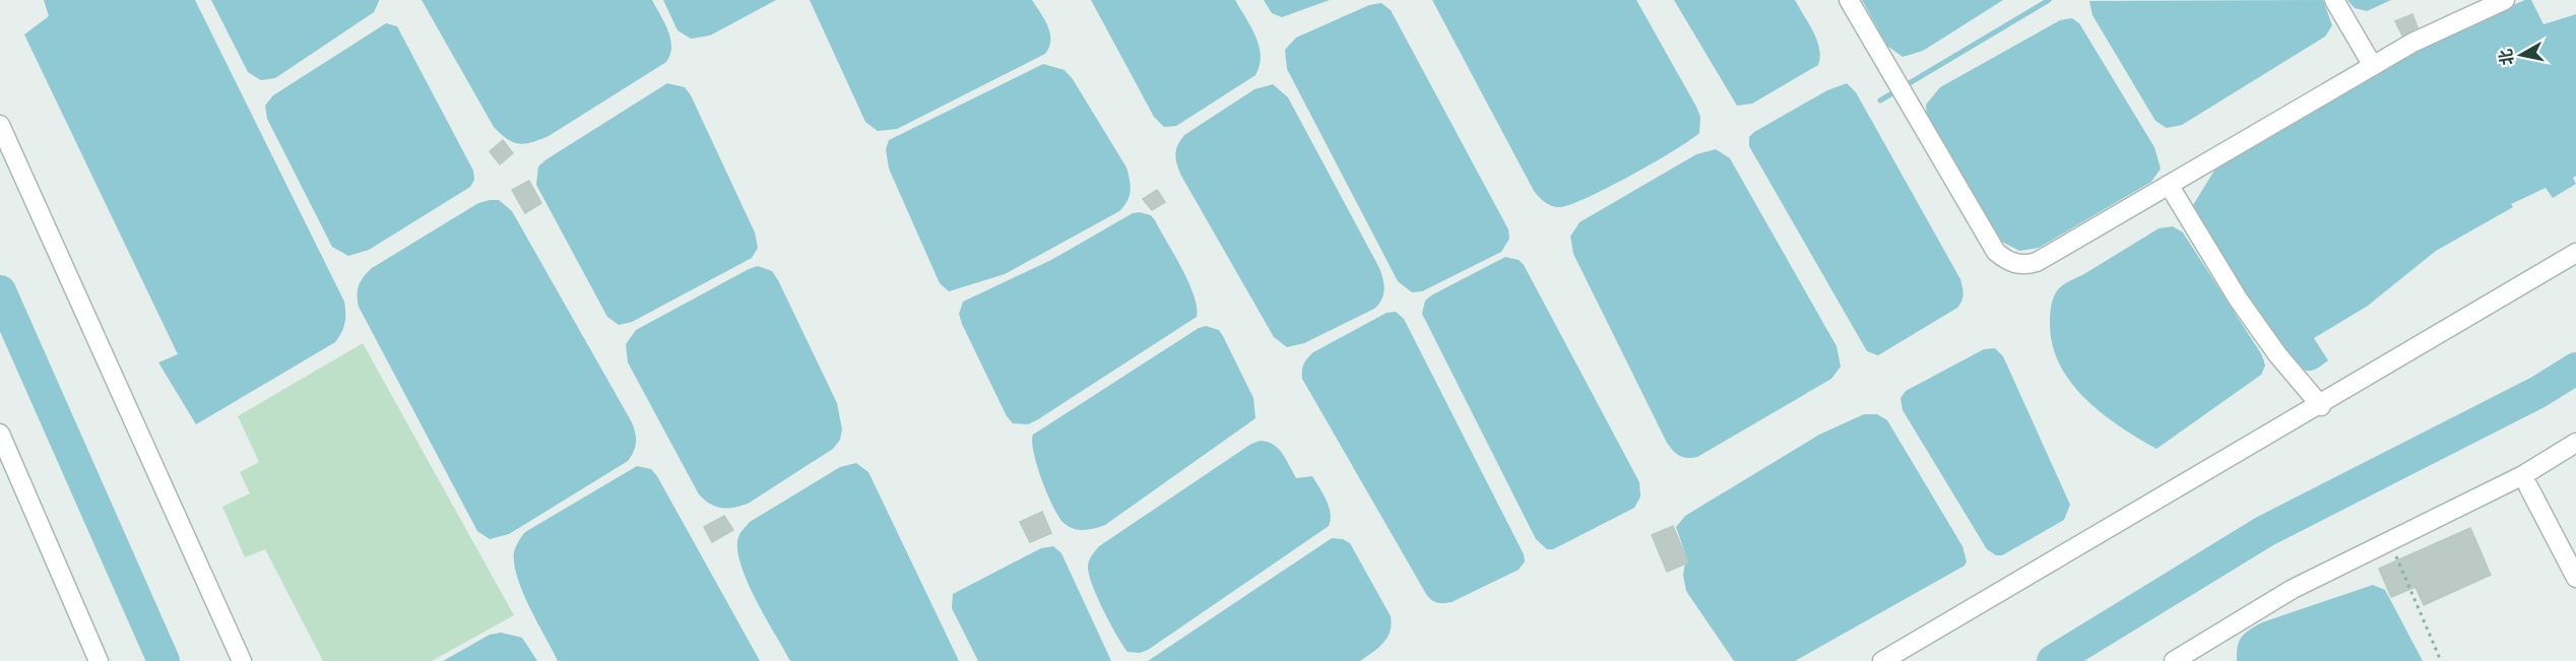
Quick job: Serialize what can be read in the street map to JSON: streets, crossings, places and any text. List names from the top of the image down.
{
  "north": "left"
}
